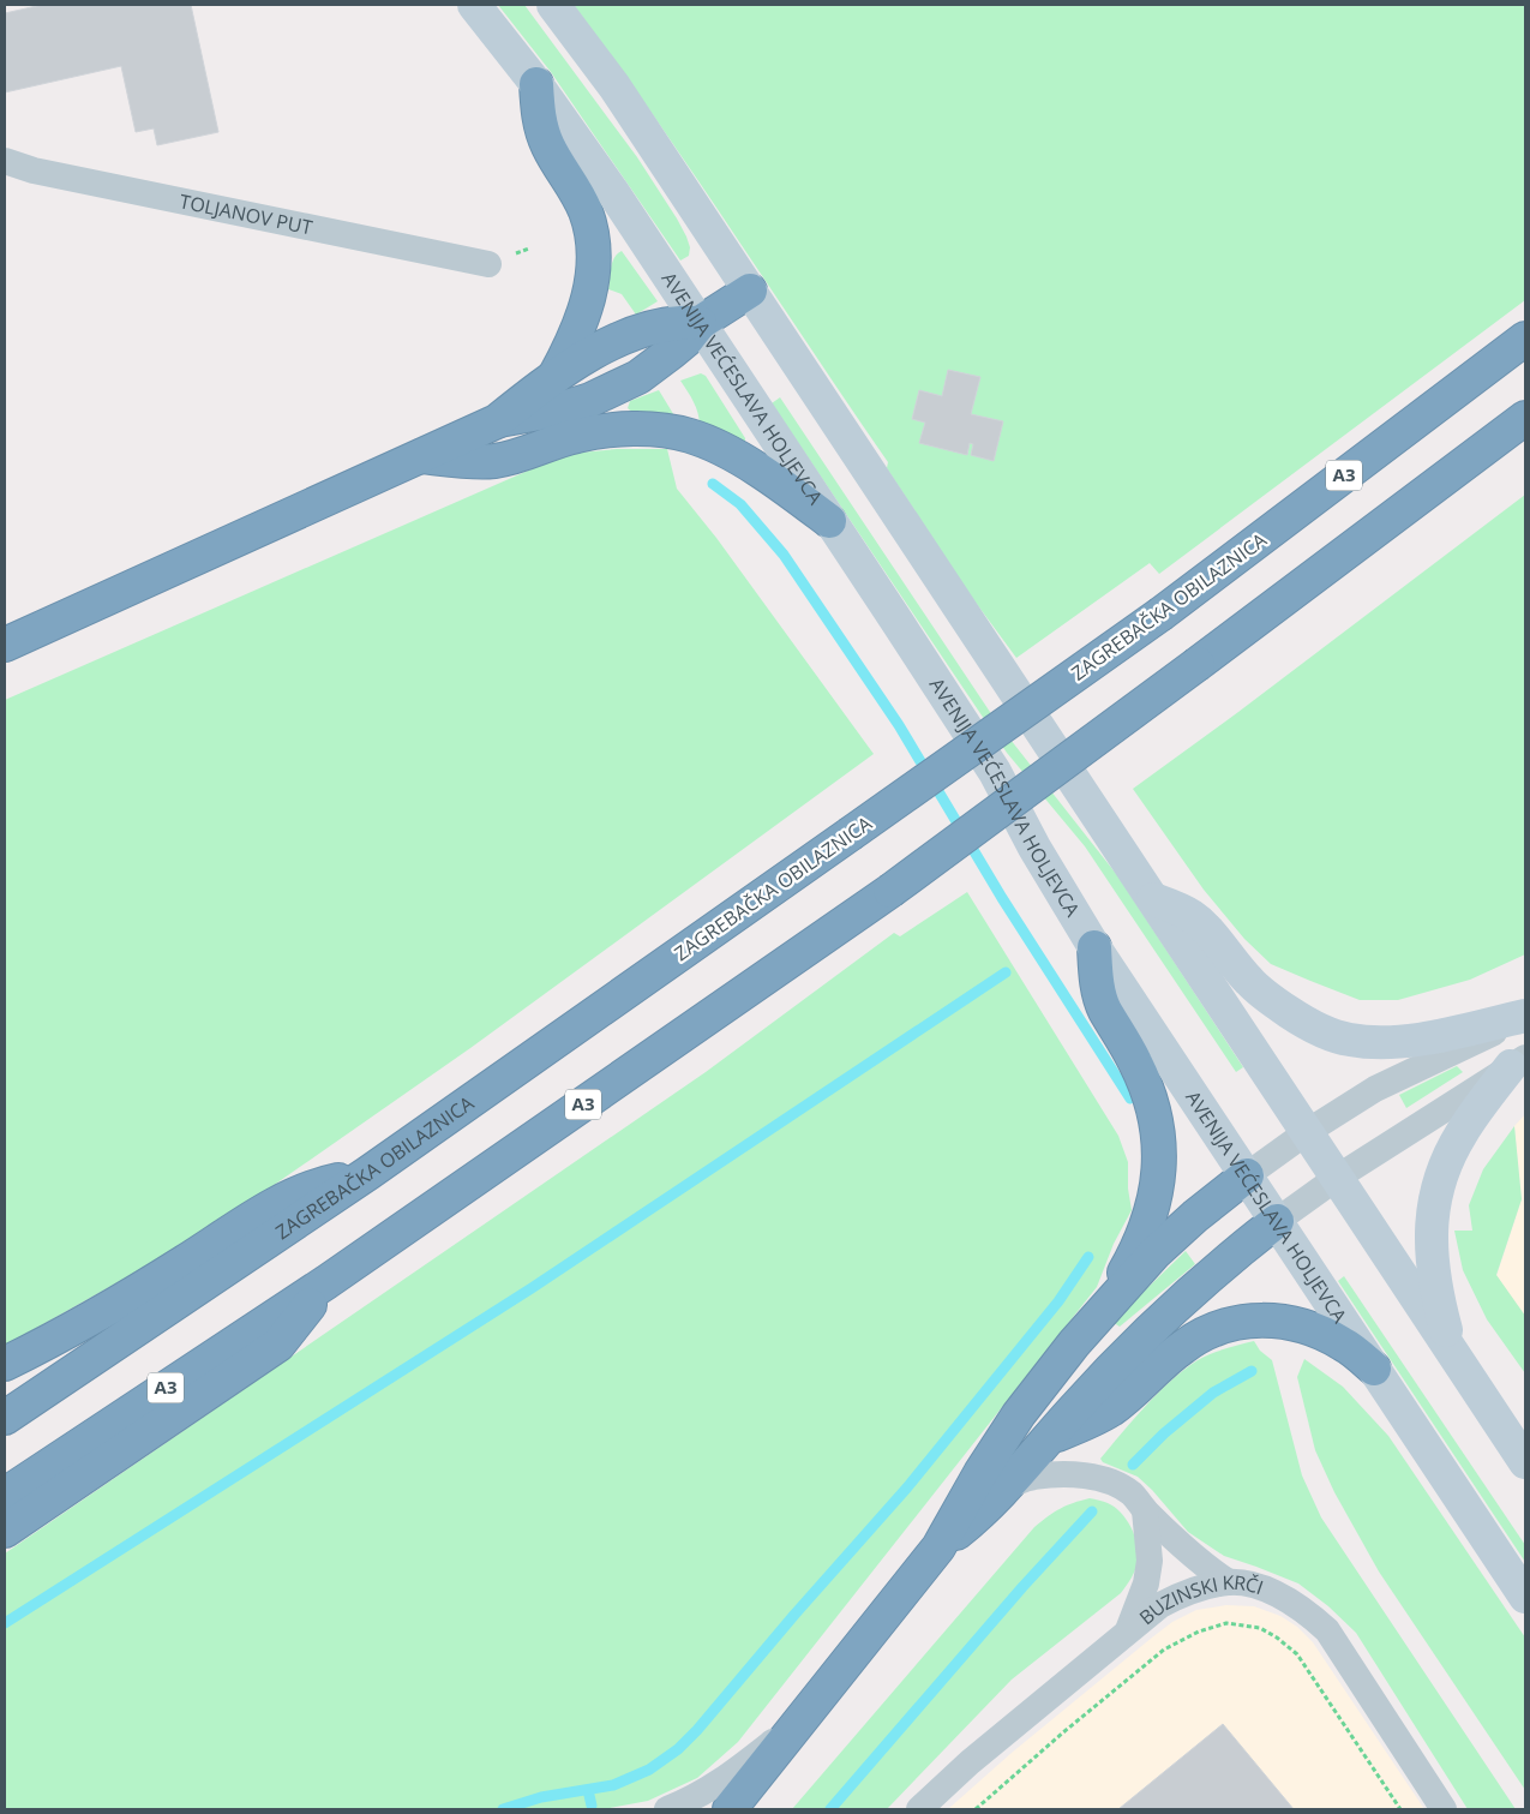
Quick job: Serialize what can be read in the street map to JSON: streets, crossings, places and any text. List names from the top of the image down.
{
  "streets": {
    "highway": ["A3", "ZAGREBAČKA OBILAZNICA"],
    "main road": ["AVENIJA VEĆESLAVA HOLJEVCA"],
    "street": ["TOLJANOV PUT", "BUZINSKI KRČI"]
  }
}
